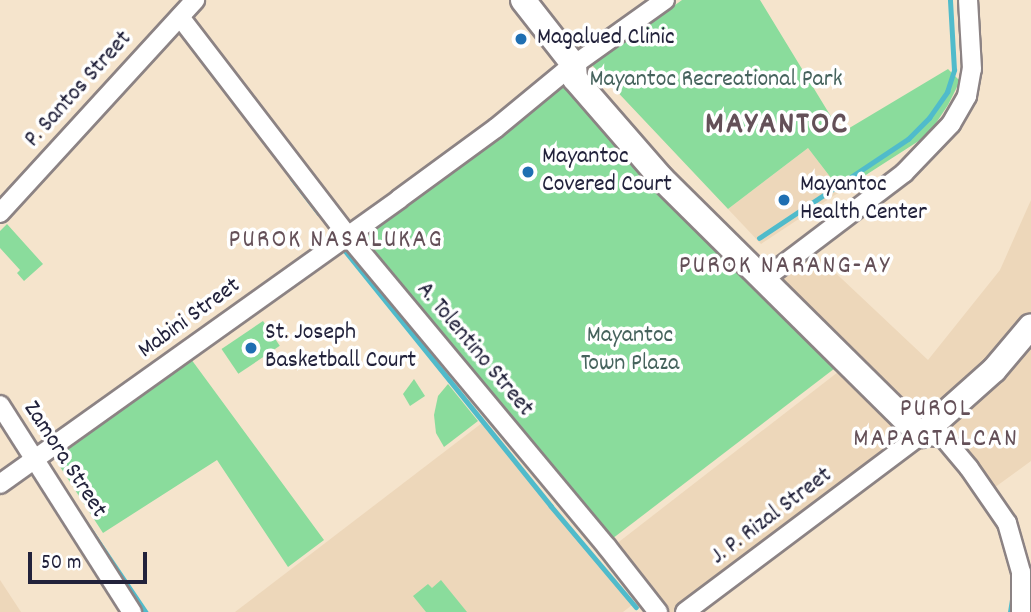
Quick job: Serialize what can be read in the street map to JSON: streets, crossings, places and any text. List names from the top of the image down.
{
  "streets": {
    "street": [
      "P. Santos Street",
      "Mabini Street",
      "A. Tolentino Street",
      "Zamora Street",
      "J. P. Rizal Street"
    ]
  },
  "crossings": [
    ["P. Santos Street", "A. Tolentino Street"],
    ["Mabini Street", "A. Tolentino Street"],
    ["Mabini Street", "Zamora Street"]
  ],
  "districts": [
    "MAYANTOC",
    "PUROK NASALUKAG",
    "PUROK NARANG-AY",
    "PUROL MAPAGTALCAN"
  ],
  "parks": ["Mayantoc Recreational Park", "Mayantoc Town Plaza"],
  "places": [
    "Magalued Clinic",
    "Mayantoc Covered Court",
    "Mayantoc Health Center",
    "St. Joseph Basketball Court"
  ],
  "scale_bar": "50 m"
}
